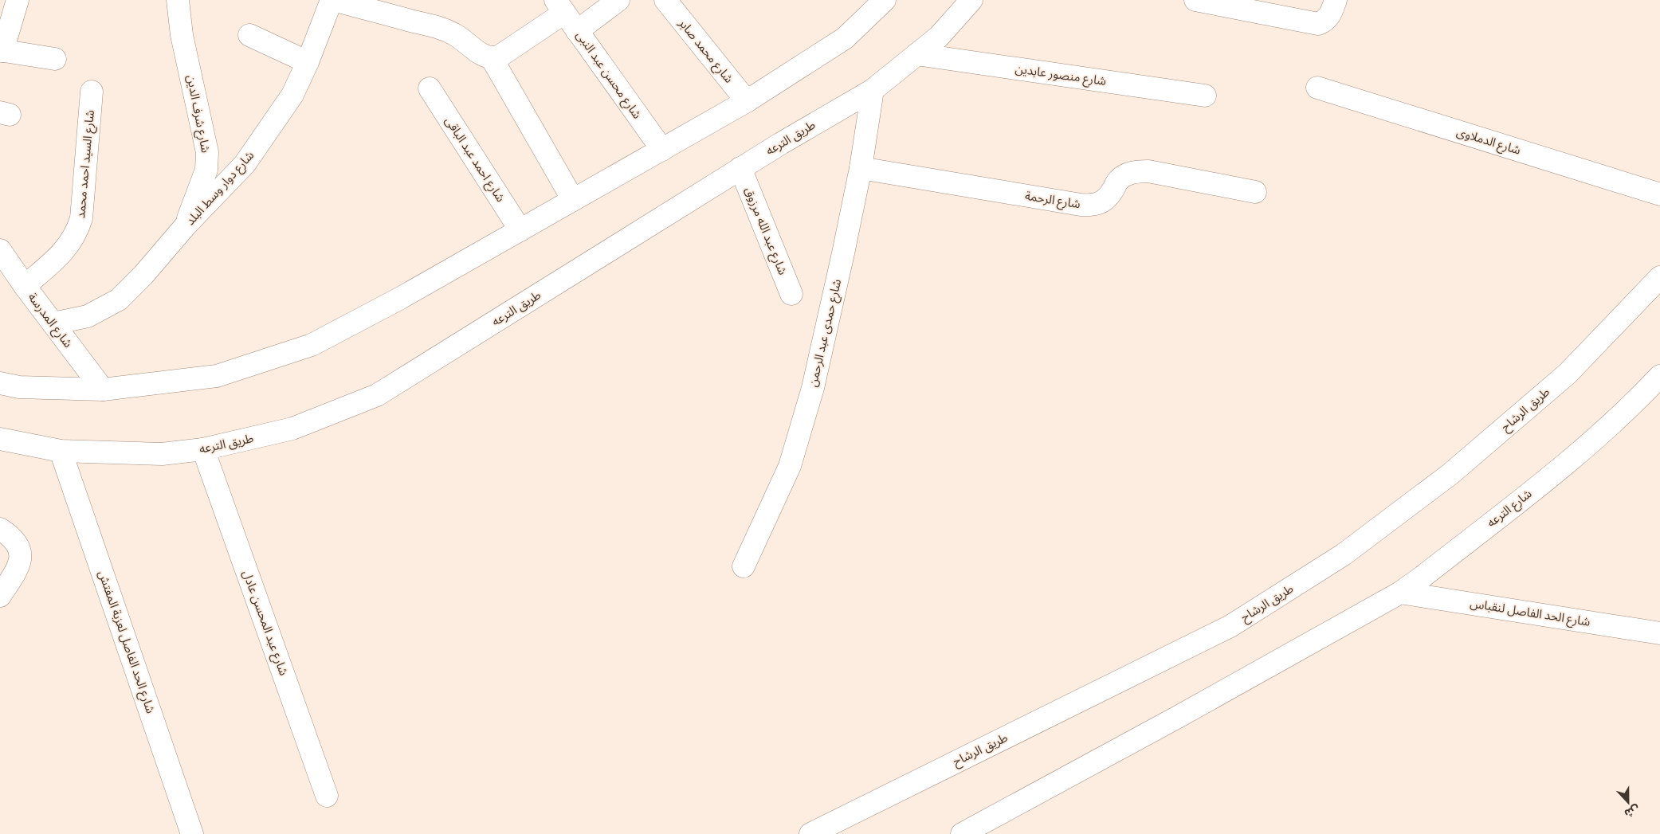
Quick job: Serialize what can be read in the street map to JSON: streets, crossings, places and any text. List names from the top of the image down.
{
  "streets": {
    "street": [
      "شارع محمد صابر",
      "شارع محسن عبد النبى",
      "شارع منصور عابدين",
      "شارع شرف الدين",
      "طريق الترعه",
      "شارع الدملاوى",
      "شارع احمد عبد الباقى",
      "شارع السيد احمد محمد",
      "شارع دوار وسط البلد",
      "شارع الرحمة",
      "شارع عبد الله مرزوق",
      "شارع المدرسة",
      "شارع حمدى عبد الرحمن",
      "طريق الرشاح",
      "شارع الترعه",
      "شارع الحد الفاصل لنقباس",
      "شارع عبد المحسن عادل",
      "شارع الحد الفاصل لعزبة المفتش"
    ]
  },
  "crossings": [
    ["شارع منصور عابدين", "طريق الترعه"],
    ["شارع شرف الدين", "شارع دوار وسط البلد"],
    ["طريق الترعه", "شارع عبد الله مرزوق"],
    ["طريق الترعه", "شارع حمدى عبد الرحمن"],
    ["طريق الترعه", "شارع عبد المحسن عادل"],
    ["طريق الترعه", "شارع الحد الفاصل لعزبة المفتش"],
    ["شارع السيد احمد محمد", "شارع المدرسة"],
    ["شارع دوار وسط البلد", "شارع المدرسة"],
    ["شارع الرحمة", "شارع حمدى عبد الرحمن"],
    ["شارع الترعه", "شارع الحد الفاصل لنقباس"]
  ],
  "north": "bottom"
}
